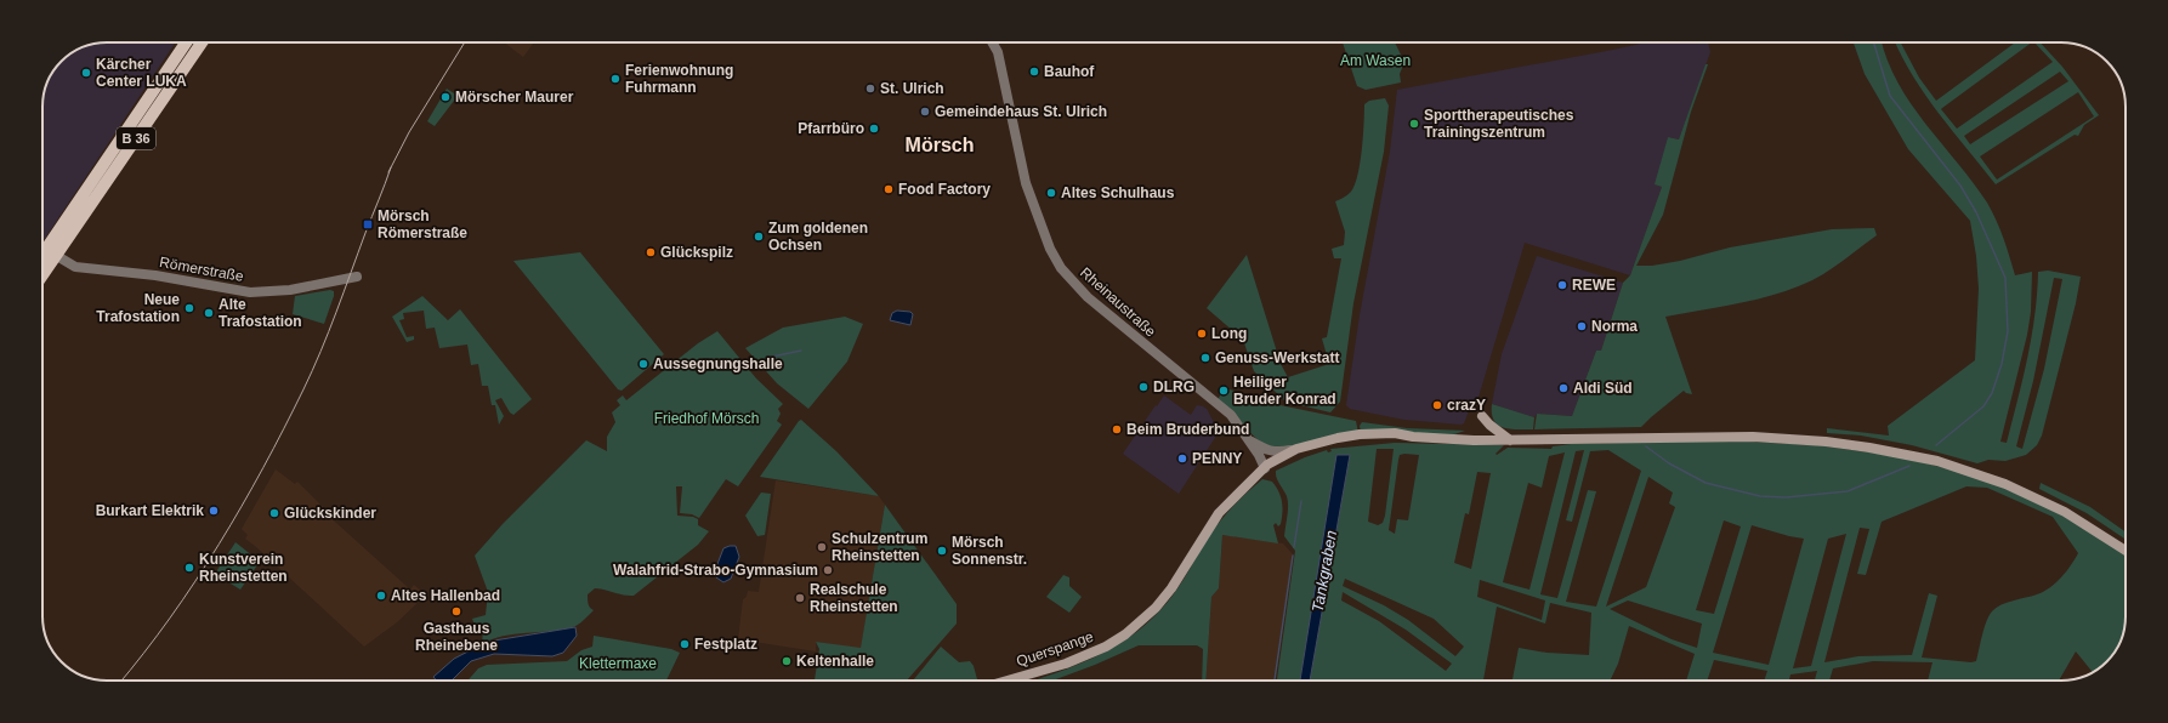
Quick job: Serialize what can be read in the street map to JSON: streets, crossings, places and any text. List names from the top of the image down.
{
  "streets": {
    "main road": ["B 36", "Querspange"],
    "street": ["Römerstraße", "Rheinaustraße"]
  },
  "crossings": [
    ["B 36", "Römerstraße"],
    ["Rheinaustraße", "Querspange"]
  ],
  "districts": ["Mörsch"],
  "water": ["Tankgraben"],
  "parks": ["Am Wasen", "Friedhof Mörsch", "Klettermaxe"],
  "places": {
    "other": [
      "Bauhof",
      "Kärcher Center LUKA",
      "Ferienwohnung Fuhrmann",
      "St. Ulrich",
      "Mörscher Maurer",
      "Gemeindehaus St. Ulrich",
      "Sporttherapeutisches Trainingszentrum",
      "Pfarrbüro",
      "Food Factory",
      "Altes Schulhaus",
      "Zum goldenen Ochsen",
      "Glückspilz",
      "REWE",
      "Neue Trafostation",
      "Alte Trafostation",
      "Norma",
      "Long",
      "Genuss-Werkstatt",
      "Aussegnungshalle",
      "DLRG",
      "Aldi Süd",
      "Heiliger Bruder Konrad",
      "crazY",
      "Beim Bruderbund",
      "PENNY",
      "Burkart Elektrik",
      "Glückskinder",
      "Schulzentrum Rheinstetten",
      "Mörsch Sonnenstr.",
      "Kunstverein Rheinstetten",
      "Walahfrid-Strabo-Gymnasium",
      "Altes Hallenbad",
      "Realschule Rheinstetten",
      "Gasthaus Rheinebene",
      "Festplatz",
      "Keltenhalle"
    ],
    "transit": ["Mörsch Römerstraße"]
  }
}
